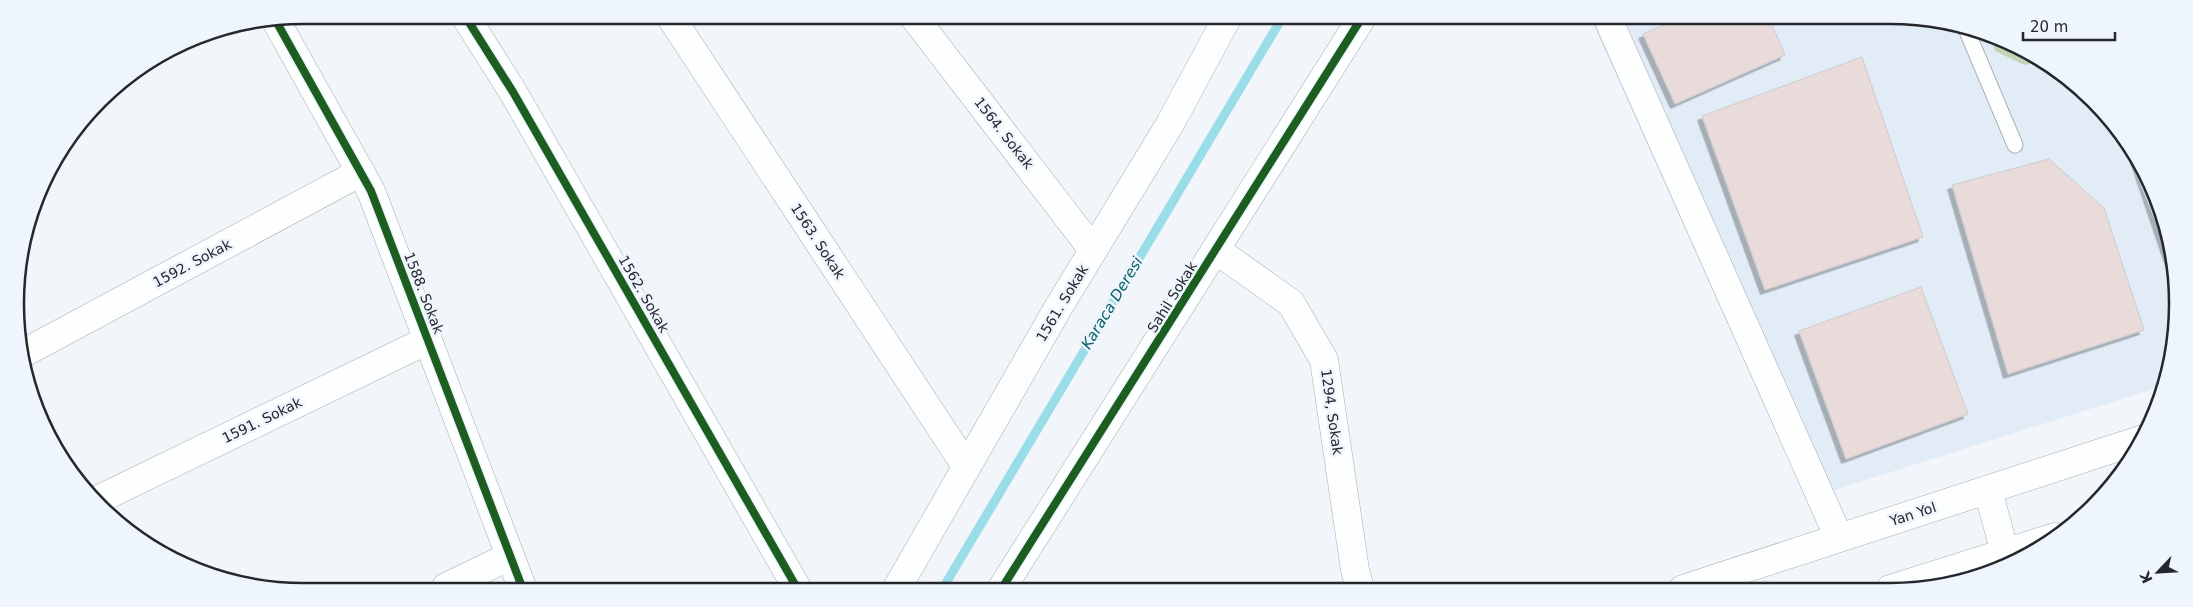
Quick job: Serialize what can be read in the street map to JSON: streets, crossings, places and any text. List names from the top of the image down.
{
  "streets": {
    "street": [
      "1564. Sokak",
      "1563. Sokak",
      "1592. Sokak",
      "1588. Sokak",
      "1562. Sokak",
      "Sahil Sokak",
      "1561. Sokak",
      "1294, Sokak",
      "1591. Sokak",
      "Yan Yol"
    ]
  },
  "crossings": [
    ["1564. Sokak", "1561. Sokak"],
    ["1563. Sokak", "1561. Sokak"],
    ["1592. Sokak", "1588. Sokak"],
    ["1588. Sokak", "1591. Sokak"],
    ["Sahil Sokak", "1294, Sokak"]
  ],
  "water": ["Karaca Deresi"],
  "scale_bar": "20 m",
  "north": "bottom left"
}
